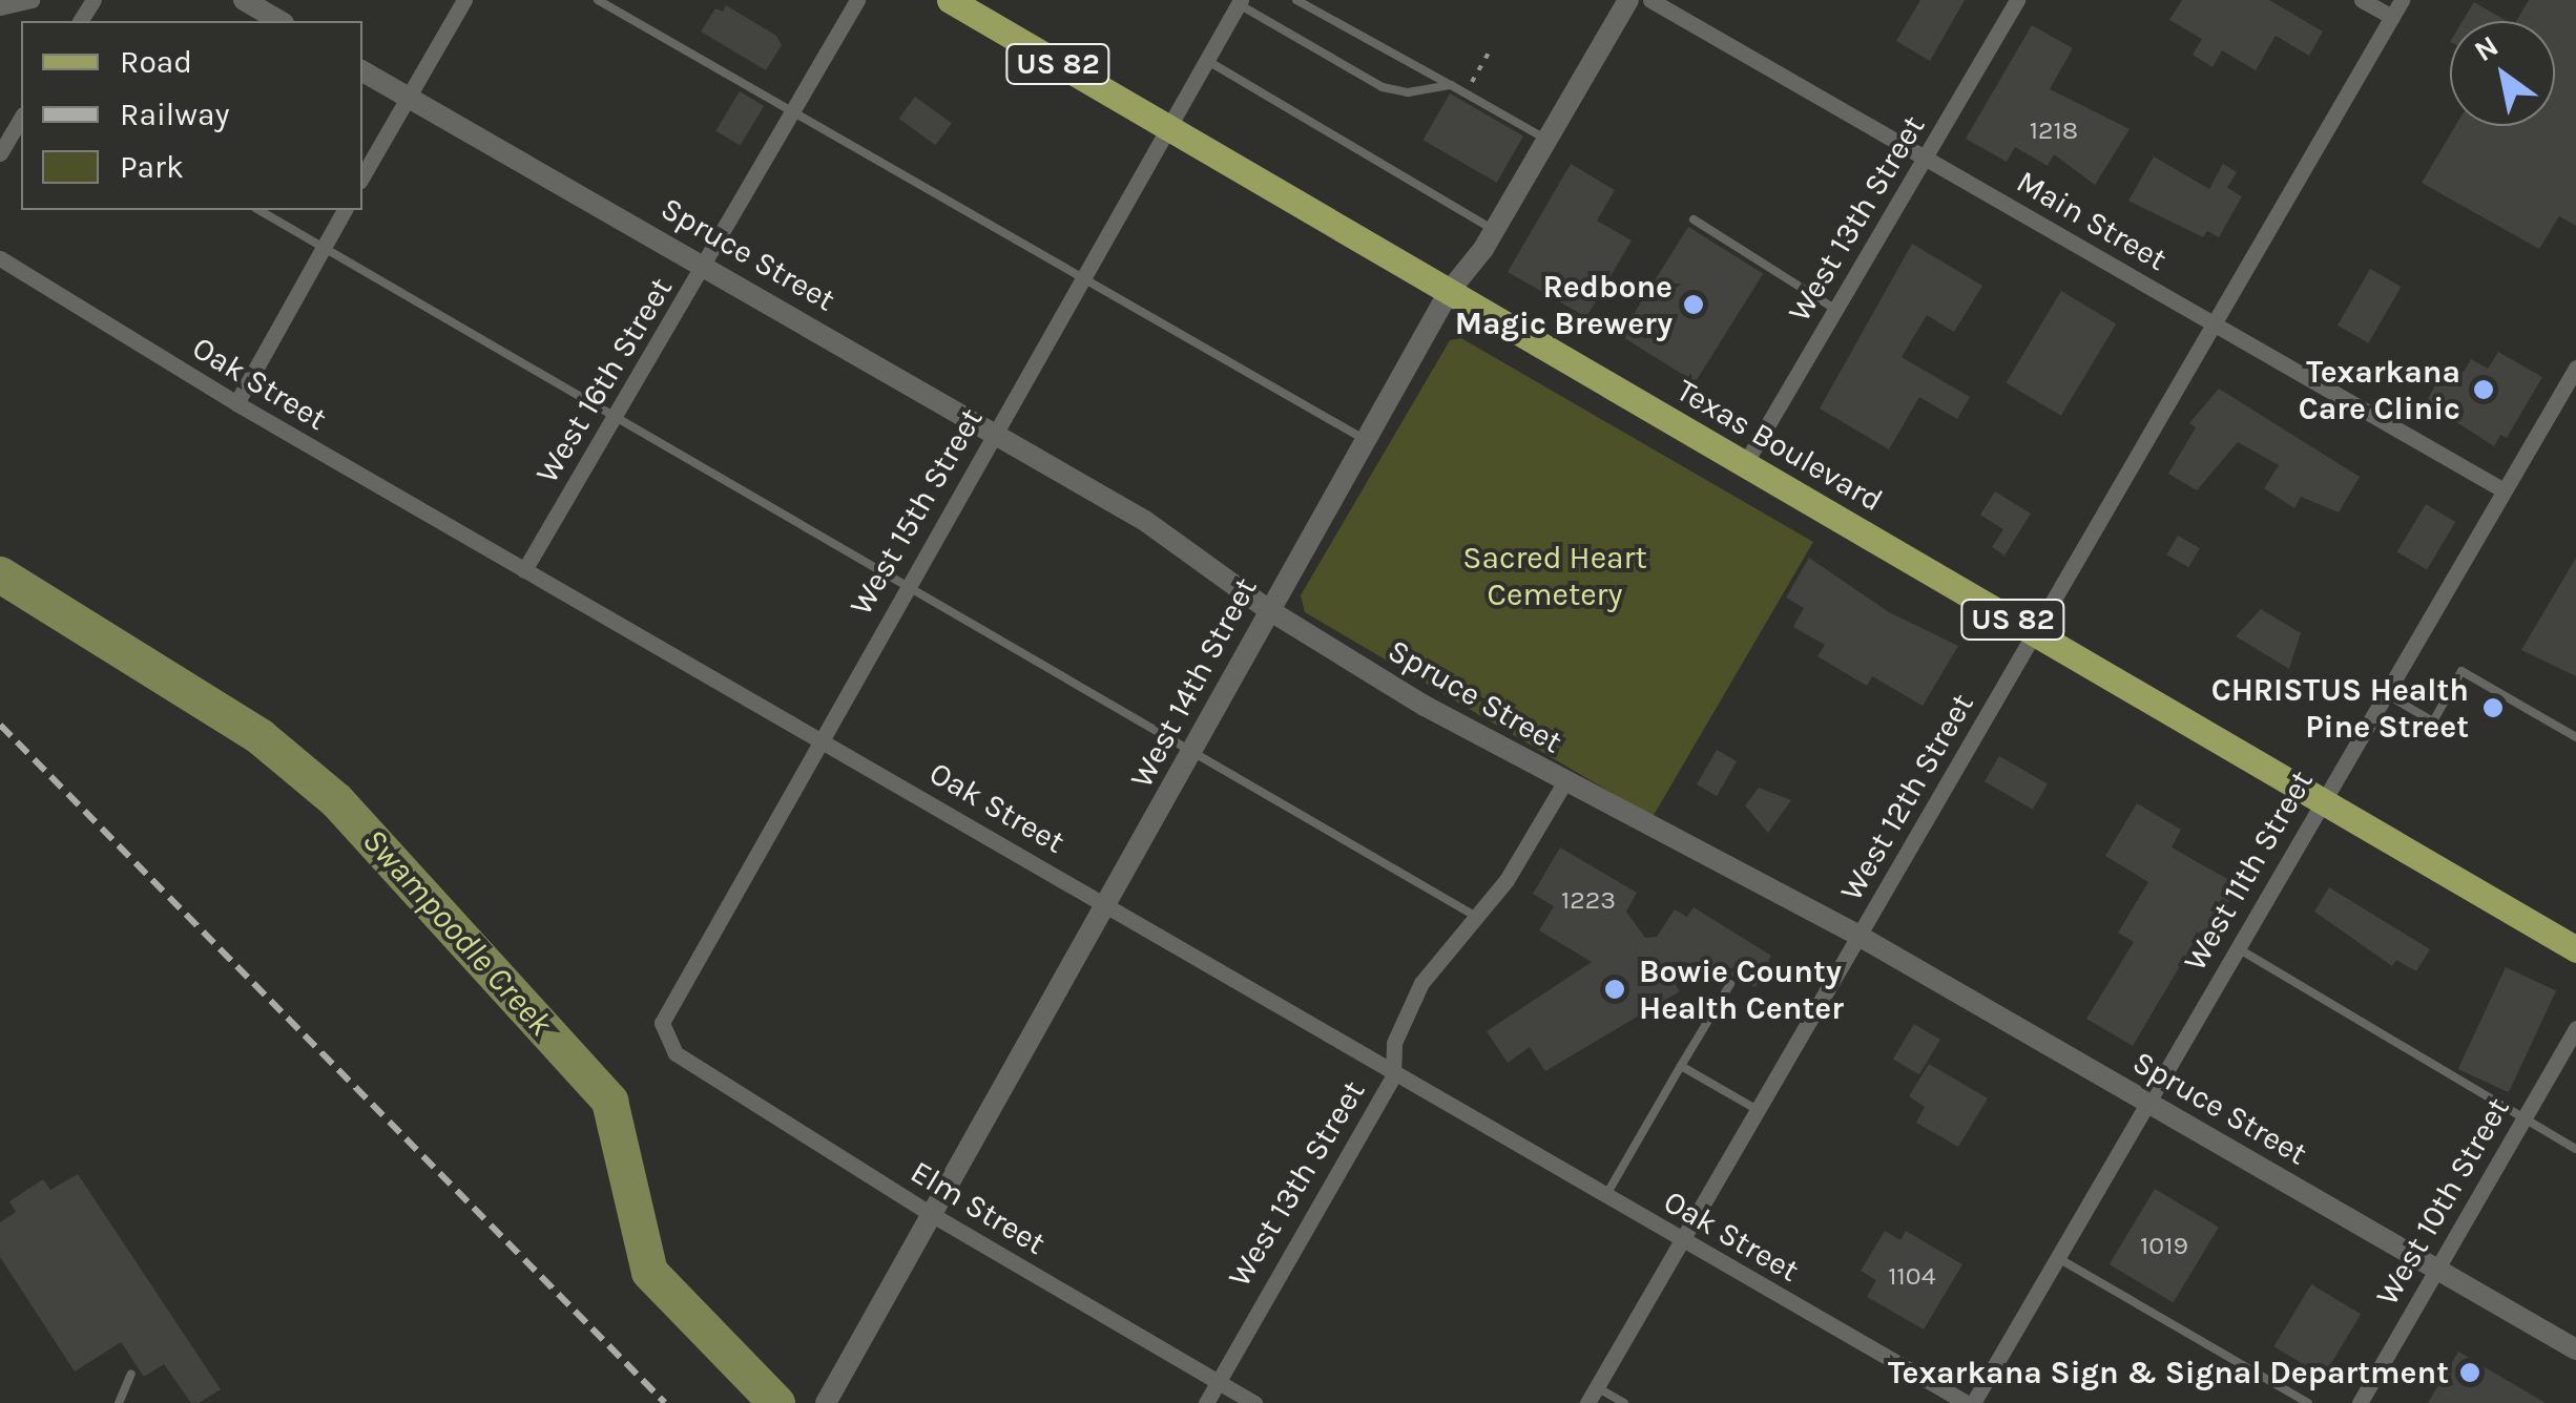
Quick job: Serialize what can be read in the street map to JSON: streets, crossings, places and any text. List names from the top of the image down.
{
  "streets": {
    "main road": ["US 82", "Texas Boulevard"],
    "street": [
      "West 13th Street",
      "Main Street",
      "Spruce Street",
      "West 16th Street",
      "Oak Street",
      "West 15th Street",
      "West 14th Street",
      "West 12th Street",
      "West 11th Street",
      "West 10th Street",
      "Elm Street"
    ]
  },
  "crossings": [
    ["West 13th Street", "Main Street"],
    ["West 13th Street", "Spruce Street"],
    ["West 13th Street", "Oak Street"],
    ["West 13th Street", "Texas Boulevard"],
    ["West 13th Street", "Elm Street"],
    ["Main Street", "West 12th Street"],
    ["Main Street", "West 11th Street"],
    ["Spruce Street", "West 16th Street"],
    ["Spruce Street", "West 15th Street"],
    ["Spruce Street", "West 14th Street"],
    ["Spruce Street", "West 12th Street"],
    ["Spruce Street", "West 11th Street"],
    ["Spruce Street", "West 10th Street"],
    ["West 16th Street", "Oak Street"],
    ["Oak Street", "West 15th Street"],
    ["Oak Street", "West 14th Street"],
    ["Oak Street", "West 12th Street"],
    ["Oak Street", "West 11th Street"],
    ["Texas Boulevard", "West 15th Street"],
    ["Texas Boulevard", "West 14th Street"],
    ["Texas Boulevard", "West 12th Street"],
    ["Texas Boulevard", "West 11th Street"],
    ["West 15th Street", "Elm Street"],
    ["West 14th Street", "Elm Street"]
  ],
  "water": ["Swampoodle Creek"],
  "parks": ["Sacred Heart Cemetery"],
  "places": [
    "Redbone Magic Brewery",
    "Texarkana Care Clinic",
    "CHRISTUS Health Pine Street",
    "Bowie County Health Center",
    "Texarkana Sign & Signal Department"
  ],
  "house_numbers": [
    "1218",
    "1223",
    "1019",
    "1104"
  ],
  "legend": ["Road", "Railway", "Park"],
  "north": "top left"
}
